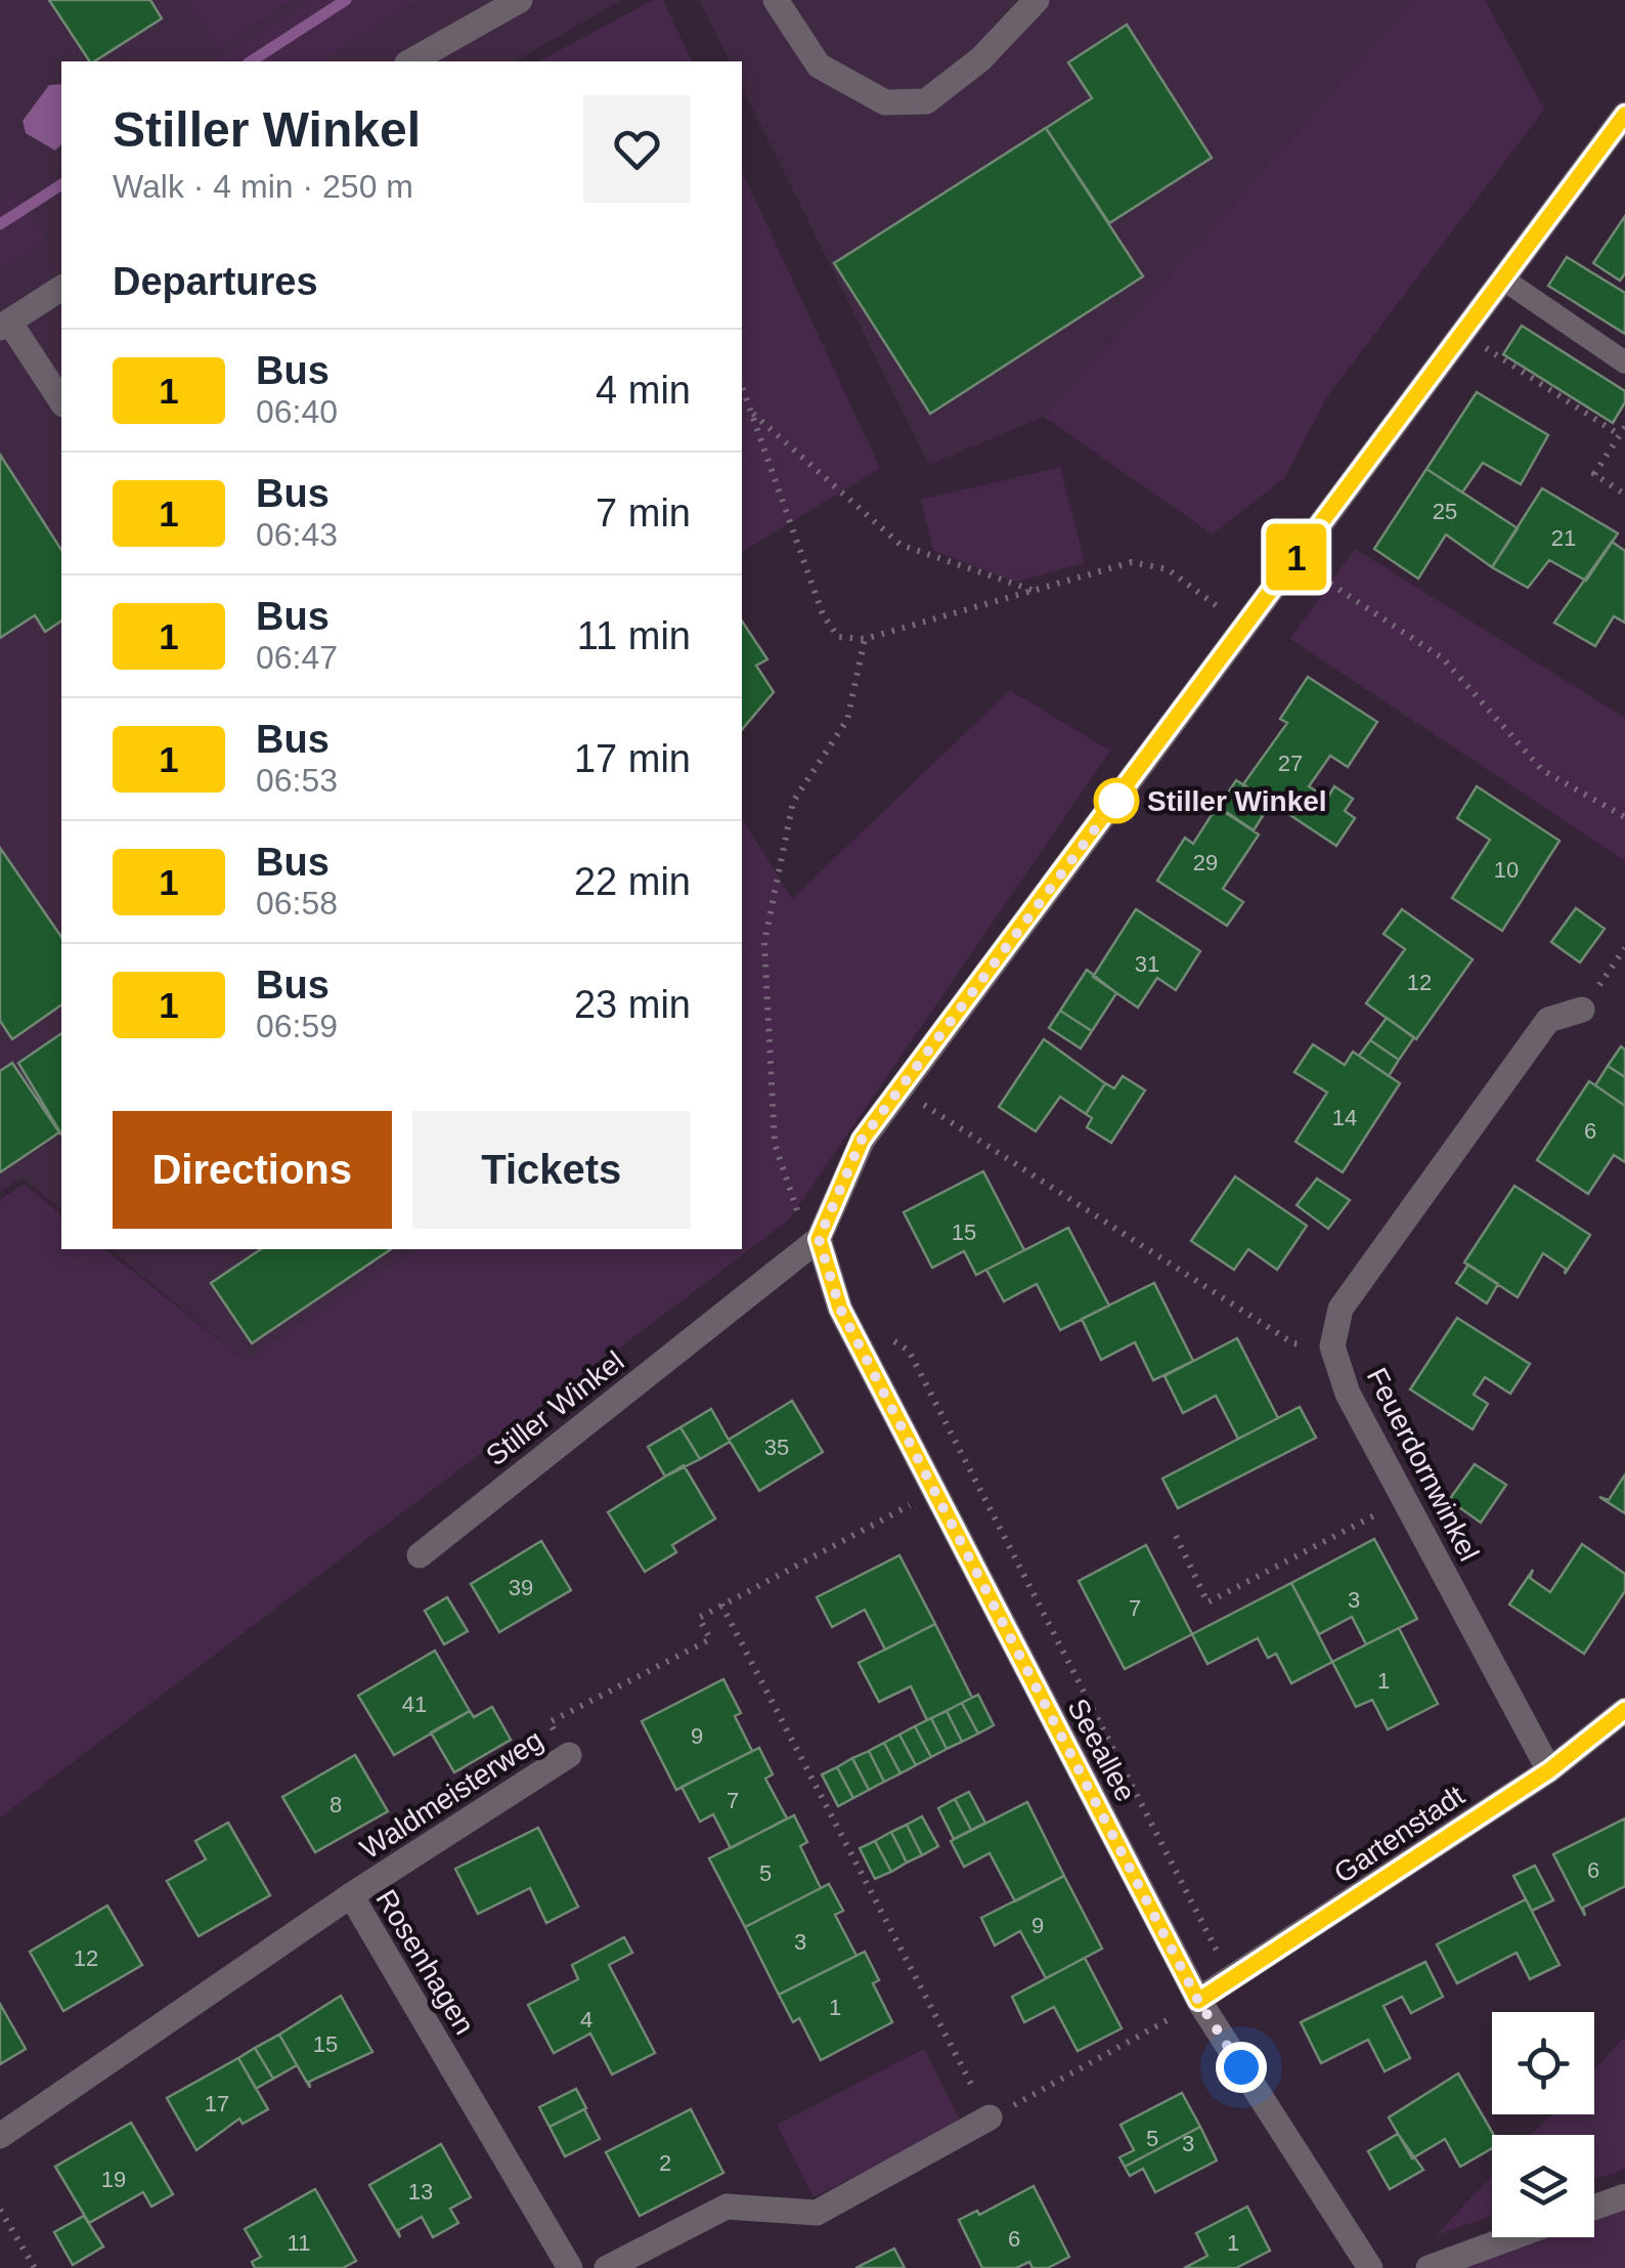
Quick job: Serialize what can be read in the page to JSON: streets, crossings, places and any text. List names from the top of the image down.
{
  "streets": {
    "street": [
      "Stiller Winkel",
      "Feuerdornwinkel",
      "Seeallee",
      "Waldmeisterweg",
      "Gartenstadt",
      "Rosenhagen"
    ]
  },
  "crossings": [
    ["Stiller Winkel", "Seeallee"],
    ["Feuerdornwinkel", "Gartenstadt"],
    ["Seeallee", "Gartenstadt"],
    ["Waldmeisterweg", "Rosenhagen"]
  ],
  "places": ["Stiller Winkel"],
  "lines": ["bus line 1"],
  "house_numbers": [
    "25",
    "21",
    "27",
    "29",
    "10",
    "31",
    "12",
    "14",
    "6",
    "15",
    "35",
    "39",
    "3",
    "7",
    "1",
    "41",
    "9",
    "7",
    "8",
    "6",
    "5",
    "9",
    "3",
    "12",
    "1",
    "4",
    "15",
    "17",
    "5",
    "3",
    "2",
    "19",
    "13",
    "6",
    "11",
    "1"
  ],
  "page": {
    "on_map": "1",
    "heading": [
      ["Stiller Winkel", "Walk · 4 min · 250 m"],
      "Departures"
    ],
    "list": [
      {
        "mark": "1",
        "name": "Bus",
        "note": "06:40",
        "value": "4 min"
      },
      {
        "mark": "1",
        "name": "Bus",
        "note": "06:43",
        "value": "7 min"
      },
      {
        "mark": "1",
        "name": "Bus",
        "note": "06:47",
        "value": "11 min"
      },
      {
        "mark": "1",
        "name": "Bus",
        "note": "06:53",
        "value": "17 min"
      },
      {
        "mark": "1",
        "name": "Bus",
        "note": "06:58",
        "value": "22 min"
      },
      {
        "mark": "1",
        "name": "Bus",
        "note": "06:59",
        "value": "23 min"
      }
    ],
    "buttons": ["Directions", "Tickets"]
  }
}
